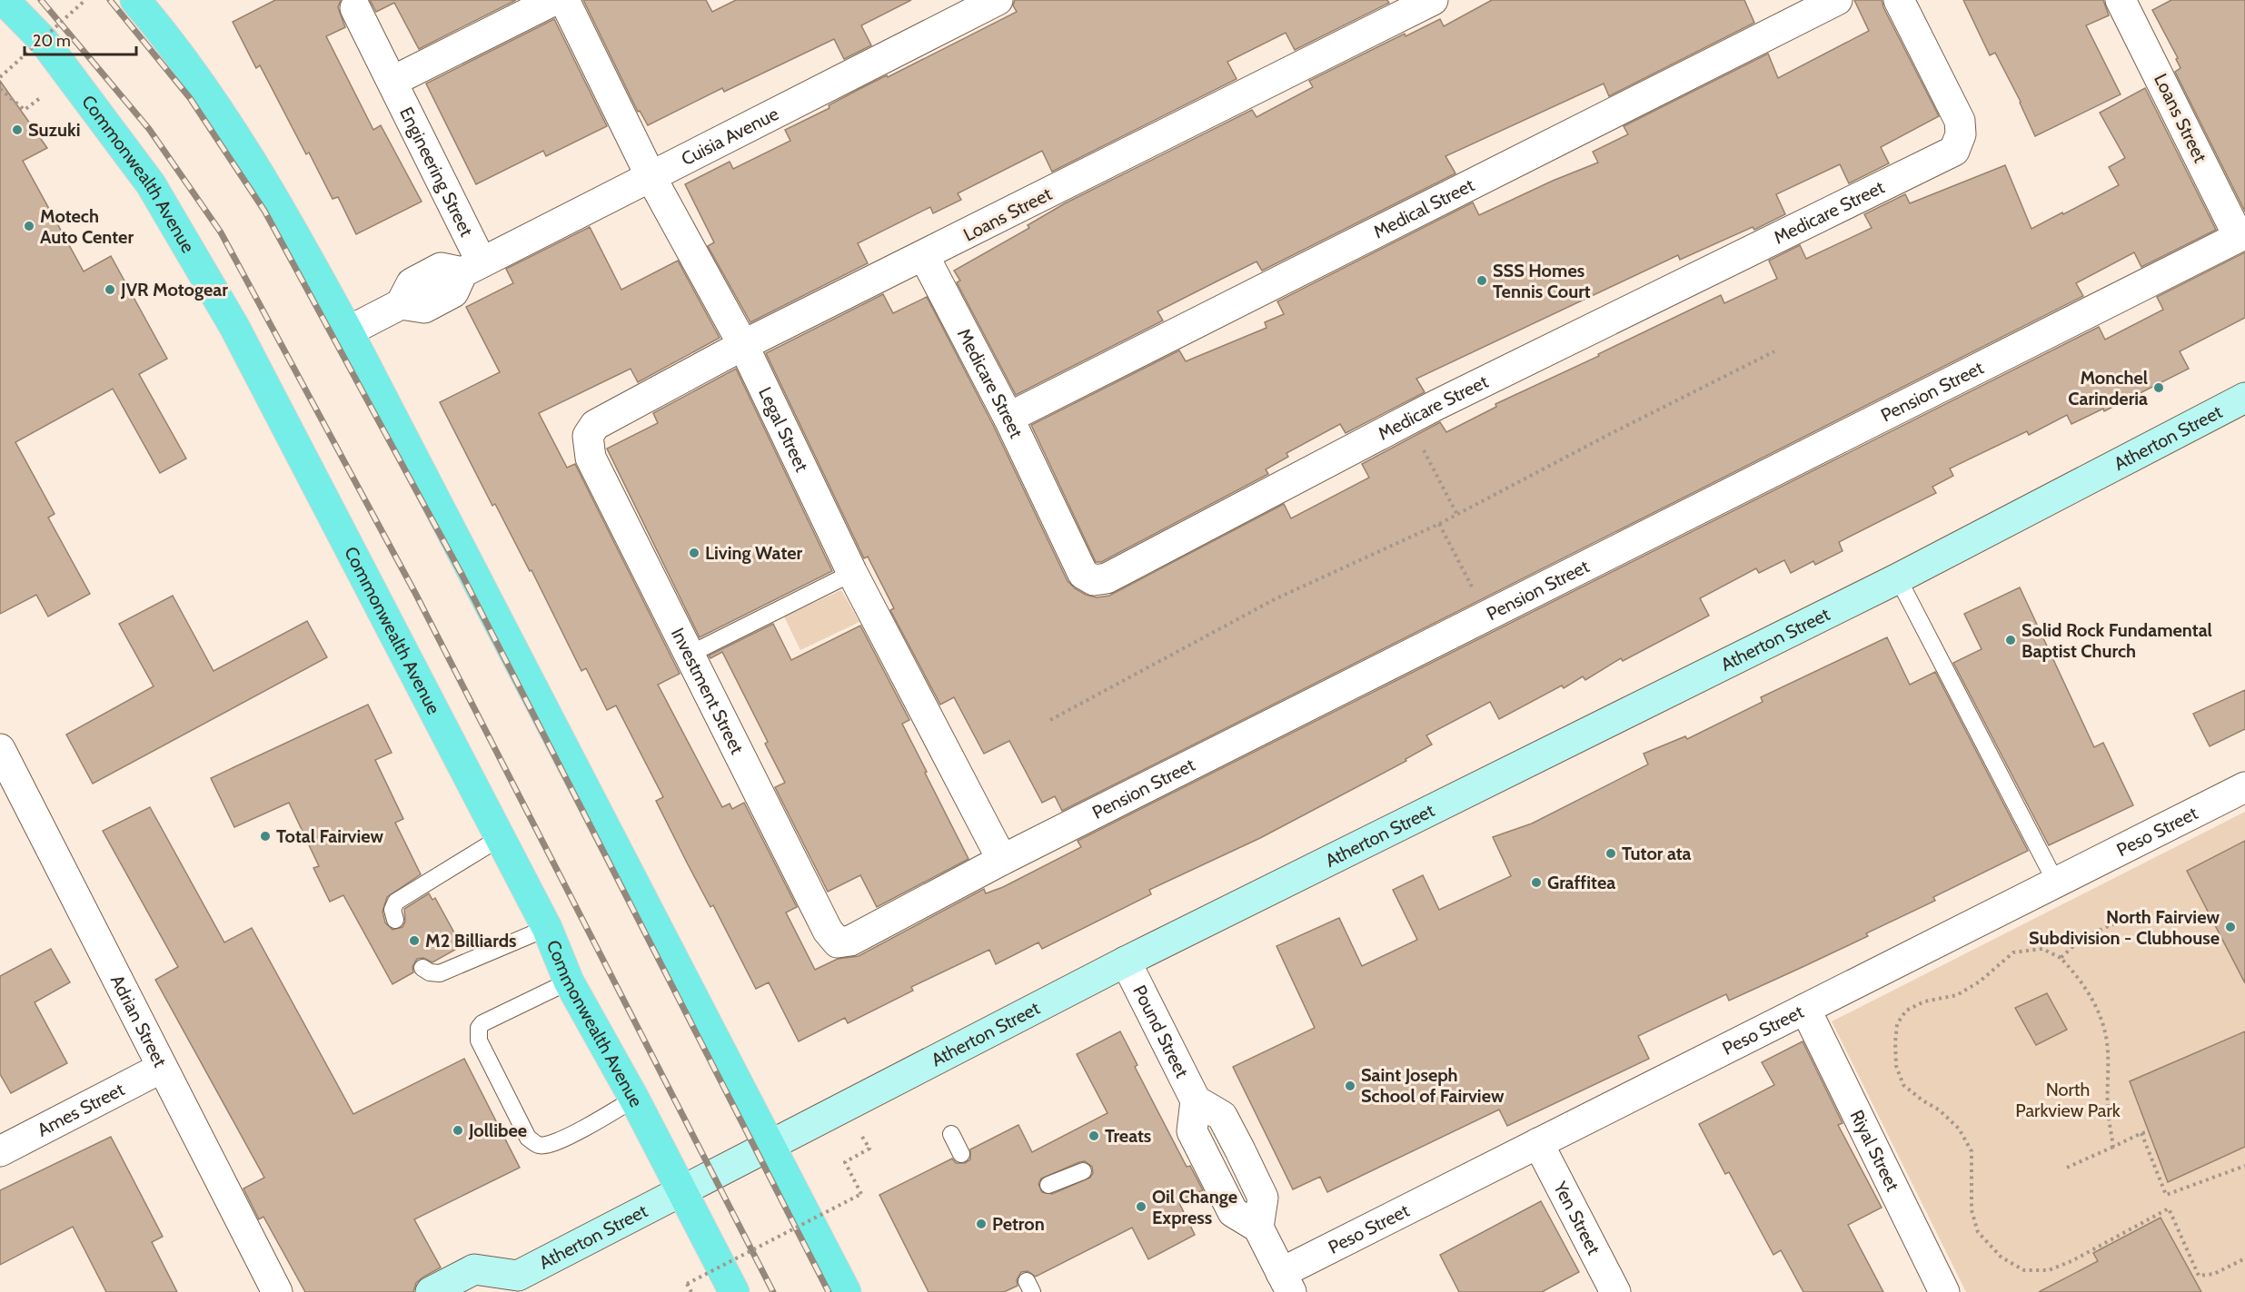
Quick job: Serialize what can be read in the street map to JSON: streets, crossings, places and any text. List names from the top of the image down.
{
  "streets": {
    "main road": ["Commonwealth Avenue"],
    "street": [
      "Loans Street",
      "Cuisia Avenue",
      "Engineering Street",
      "Medical Street",
      "Medicare Street",
      "Pension Street",
      "Legal Street",
      "Atherton Street",
      "Investment Street",
      "Peso Street",
      "Adrian Street",
      "Pound Street",
      "Ames Street",
      "Riyal Street",
      "Yen Street"
    ]
  },
  "crossings": [
    ["Loans Street", "Medicare Street"],
    ["Loans Street", "Pension Street"],
    ["Loans Street", "Legal Street"],
    ["Loans Street", "Investment Street"],
    ["Cuisia Avenue", "Engineering Street"],
    ["Cuisia Avenue", "Legal Street"],
    ["Commonwealth Avenue", "Atherton Street"],
    ["Medical Street", "Medicare Street"],
    ["Pension Street", "Legal Street"],
    ["Pension Street", "Investment Street"],
    ["Atherton Street", "Pound Street"],
    ["Peso Street", "Pound Street"],
    ["Peso Street", "Riyal Street"],
    ["Peso Street", "Yen Street"],
    ["Adrian Street", "Ames Street"]
  ],
  "parks": ["North Parkview Park"],
  "places": [
    "Suzuki",
    "Motech Auto Center",
    "SSS Homes Tennis Court",
    "JVR Motogear",
    "Monchel Carinderia",
    "Living Water",
    "Solid Rock Fundamental Baptist Church",
    "Total Fairview",
    "Tutor ata",
    "Graffitea",
    "North Fairview Subdivision - Clubhouse",
    "M2 Billiards",
    "Saint Joseph School of Fairview",
    "Jollibee",
    "Treats",
    "Oil Change Express",
    "Petron"
  ],
  "scale_bar": "20 m"
}
